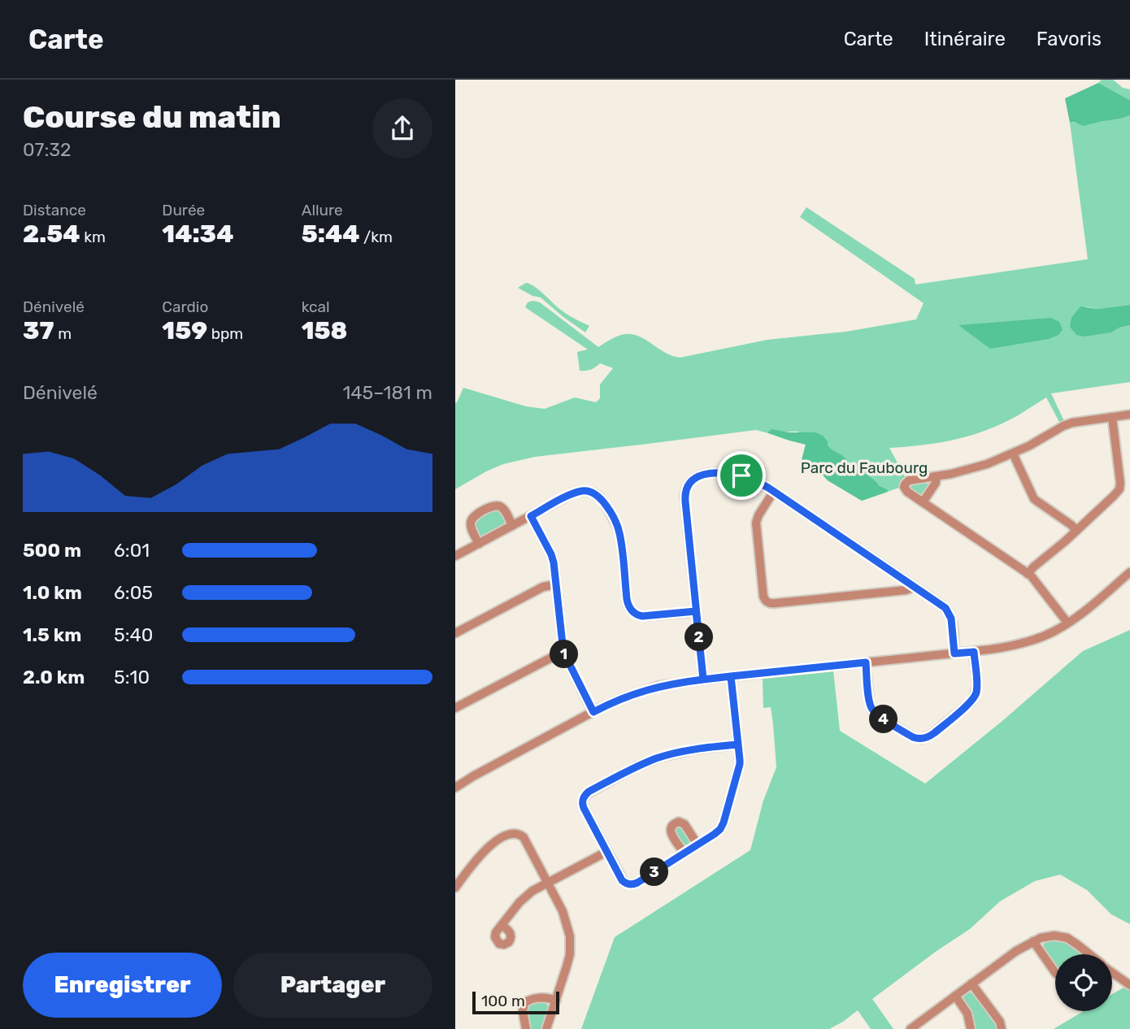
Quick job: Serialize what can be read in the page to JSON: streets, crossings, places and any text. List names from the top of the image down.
{
  "parks": ["Parc du Faubourg"],
  "scale_bar": "100 m",
  "page": {
    "header": "Carte",
    "nav": ["Carte", "Itinéraire", "Favoris"],
    "heading": ["Course du matin", "07:32"],
    "stats": [
      ["Distance", "2.54 km"],
      ["Durée", "14:34"],
      ["Allure", "5:44 /km"],
      ["Dénivelé", "37 m"],
      ["Cardio", "159 bpm"],
      ["kcal", "158"]
    ],
    "chart": ["Dénivelé", "145–181 m"],
    "list": [
      {
        "name": "500 m",
        "note": "6:01"
      },
      {
        "name": "1.0 km",
        "note": "6:05"
      },
      {
        "name": "1.5 km",
        "note": "5:40"
      },
      {
        "name": "2.0 km",
        "note": "5:10"
      }
    ],
    "pins": [
      "2",
      "1",
      "4",
      "3"
    ],
    "buttons": ["Enregistrer", "Partager"],
    "scale": "100 m"
  }
}
